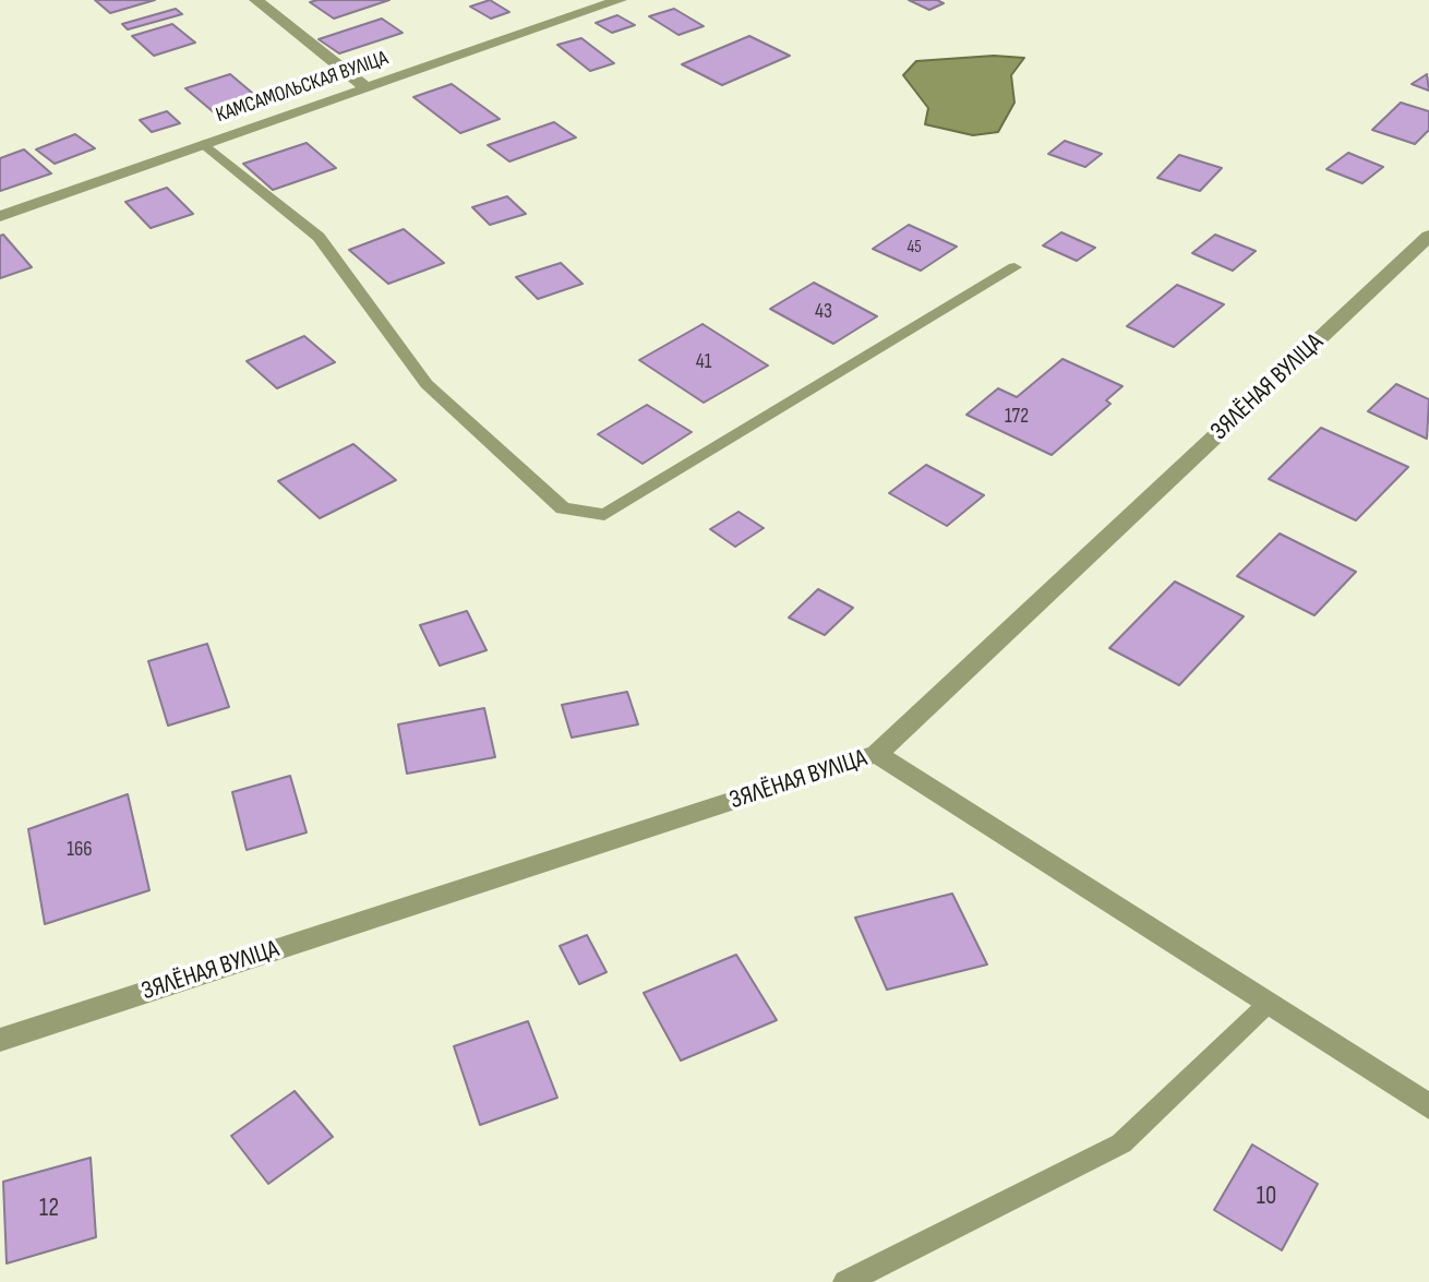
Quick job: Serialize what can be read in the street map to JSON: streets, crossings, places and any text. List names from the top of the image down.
{
  "streets": {
    "street": ["КАМСАМОЛЬСКАЯ ВУЛІЦА", "ЗЯЛЁНАЯ ВУЛІЦА"]
  },
  "house_numbers": [
    "45",
    "43",
    "41",
    "172",
    "166",
    "10",
    "12"
  ]
}
